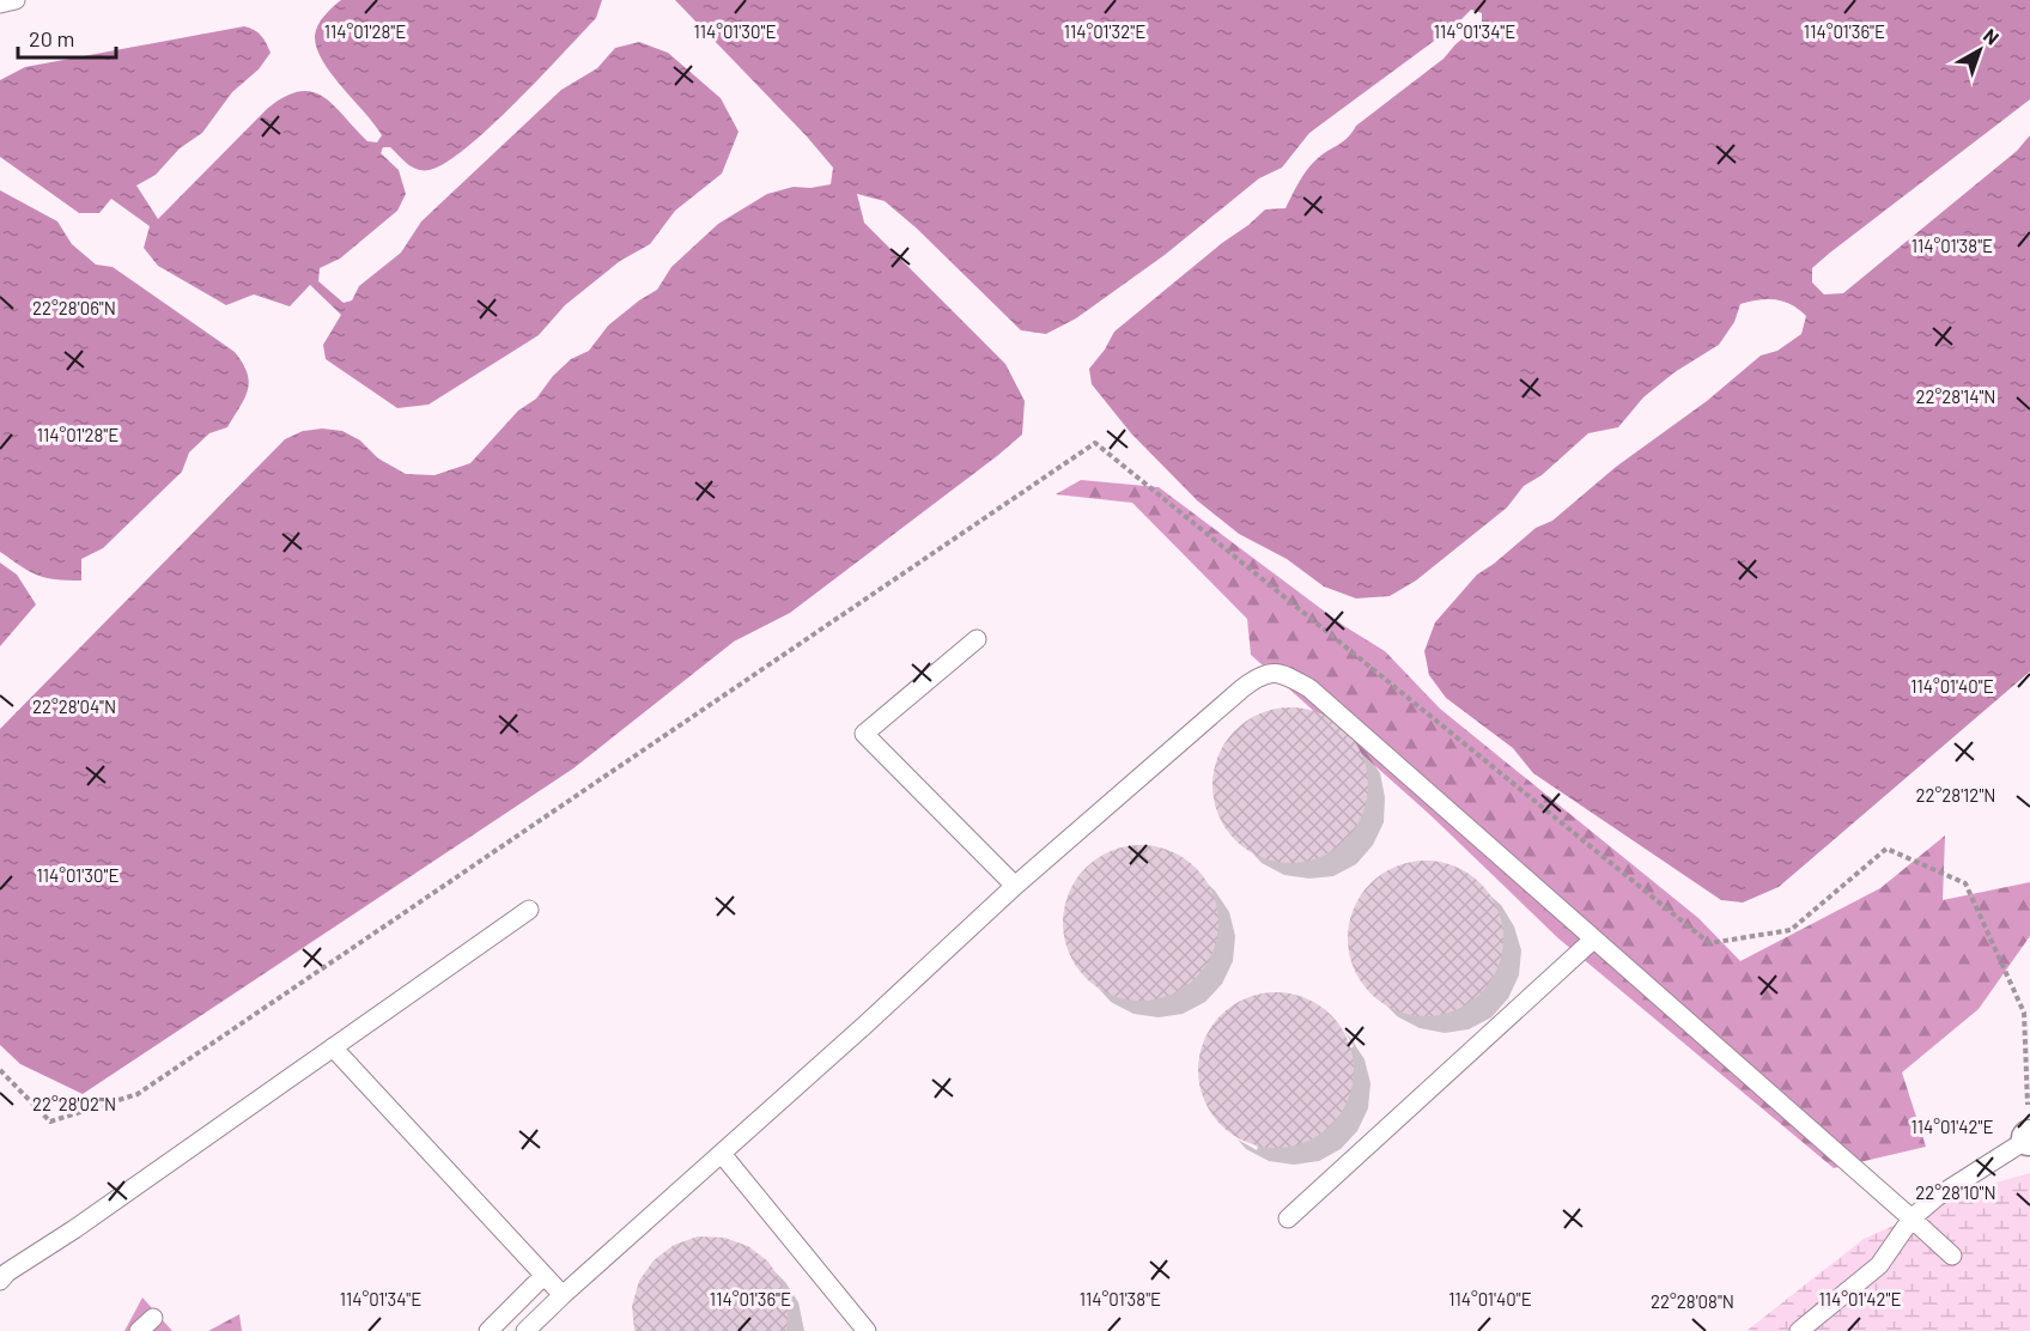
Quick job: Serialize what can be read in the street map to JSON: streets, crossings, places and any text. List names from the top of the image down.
{
  "scale_bar": "20 m",
  "north": "top right",
  "coordinates": [
    "114°01'28\"E",
    "114°01'30\"E",
    "114°01'32\"E",
    "114°01'34\"E",
    "114°01'36\"E",
    "114°01'38\"E",
    "22°28'06\"N",
    "22°28'14\"N",
    "114°01'40\"E",
    "22°28'04\"N",
    "22°28'12\"N",
    "22°28'02\"N",
    "114°01'42\"E",
    "22°28'10\"N",
    "22°28'08\"N"
  ]
}
